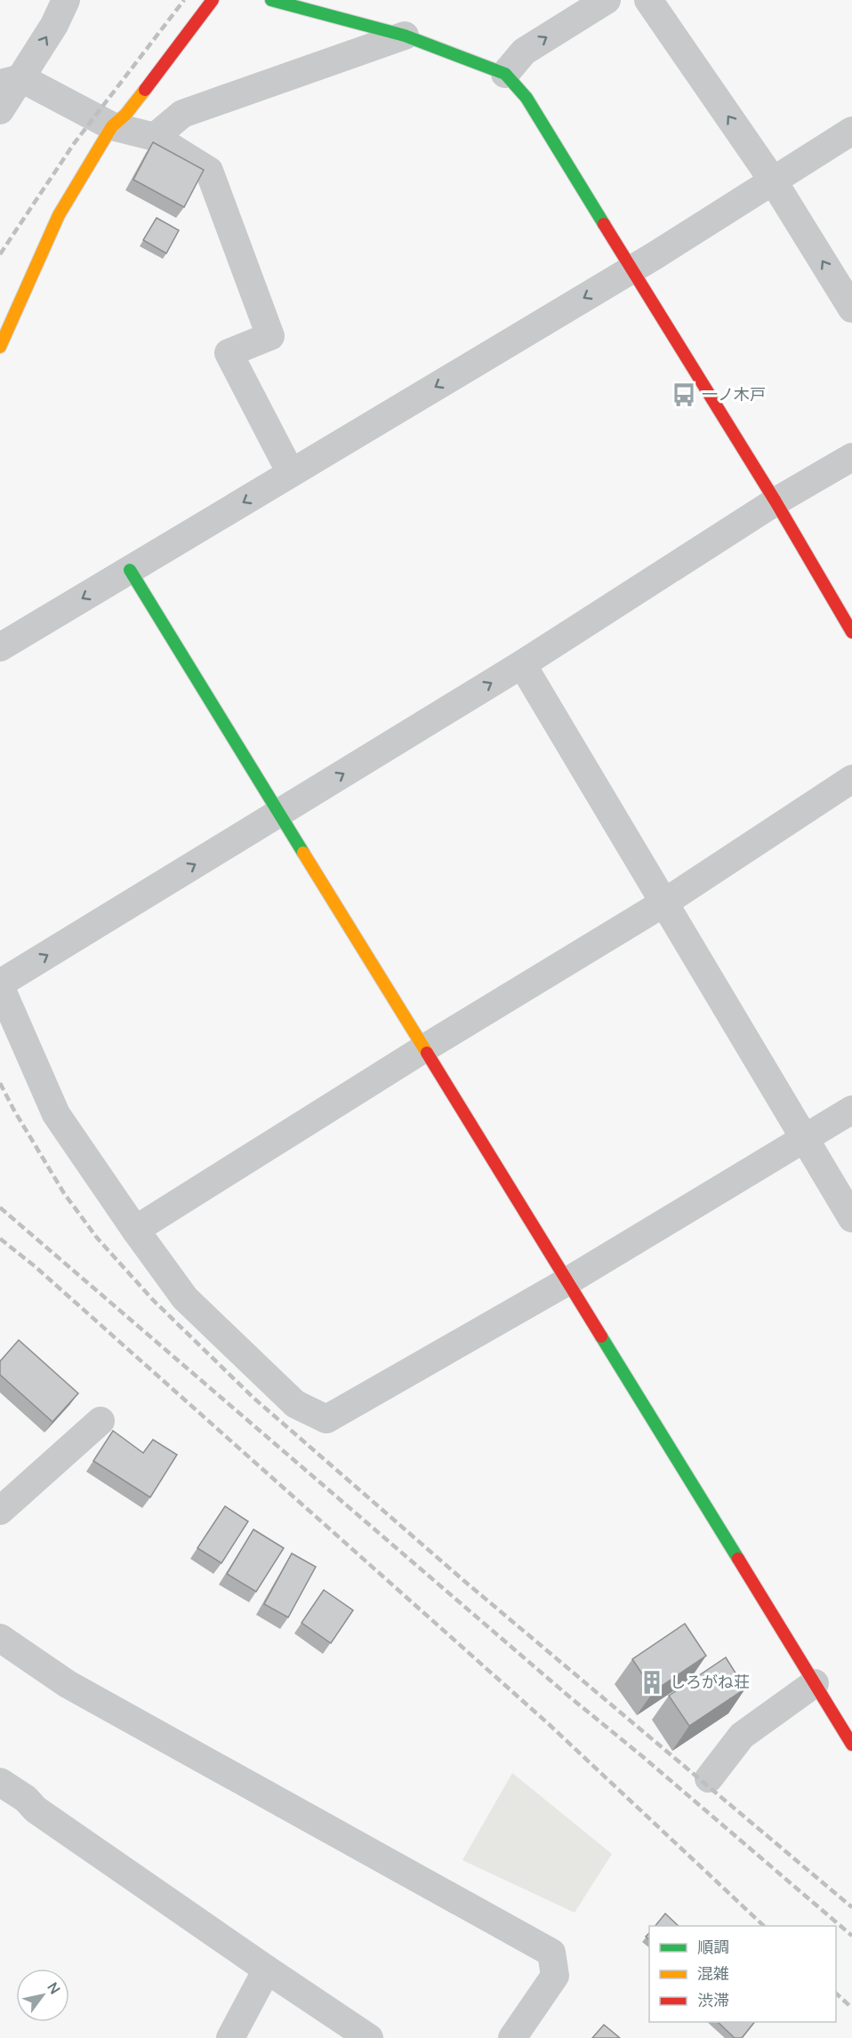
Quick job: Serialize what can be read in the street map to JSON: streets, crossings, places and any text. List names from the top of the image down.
{
  "places": {
    "bus stop": ["一ノ木戸"],
    "building": ["しろがね荘"]
  },
  "legend": ["順調", "混雑", "渋滞"],
  "north": "top right"
}
